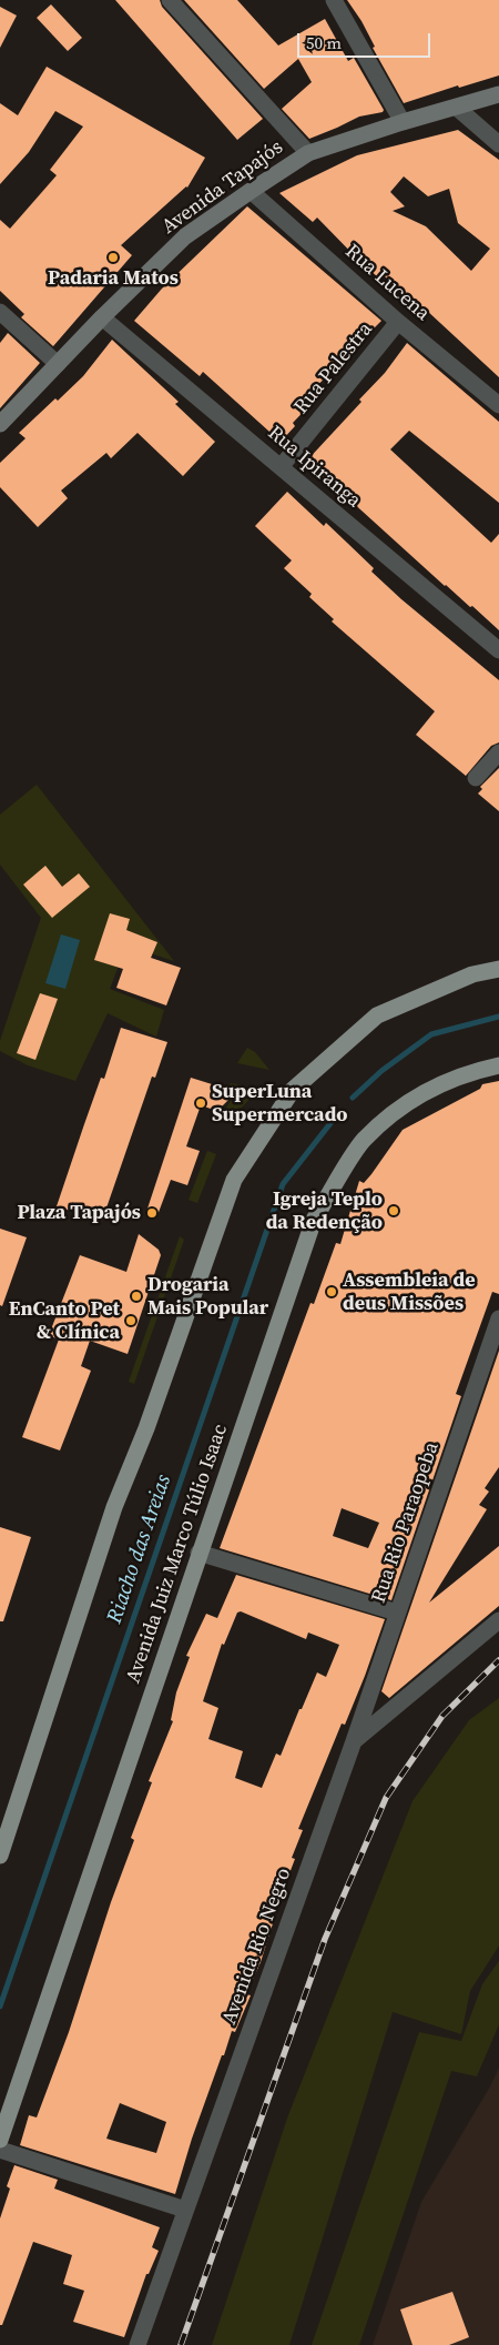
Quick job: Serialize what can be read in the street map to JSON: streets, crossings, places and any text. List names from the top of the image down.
{
  "streets": {
    "main road": ["Avenida Tapajós", "Avenida Juiz Marco Túlio Isaac"],
    "street": [
      "Rua Lucena",
      "Rua Palestra",
      "Rua Ipiranga",
      "Rua Rio Paraopeba",
      "Avenida Rio Negro"
    ]
  },
  "crossings": [
    ["Avenida Tapajós", "Rua Lucena"],
    ["Avenida Tapajós", "Rua Ipiranga"],
    ["Rua Lucena", "Rua Palestra"],
    ["Rua Palestra", "Rua Ipiranga"],
    ["Rua Rio Paraopeba", "Avenida Rio Negro"]
  ],
  "water": ["Riacho das Areias"],
  "places": [
    "Padaria Matos",
    "SuperLuna Supermercado",
    "Igreja Teplo da Redenção",
    "Plaza Tapajós",
    "Assembleia de deus Missões",
    "Drogaria Mais Popular",
    "EnCanto Pet & Clínica"
  ],
  "scale_bar": "50 m"
}
